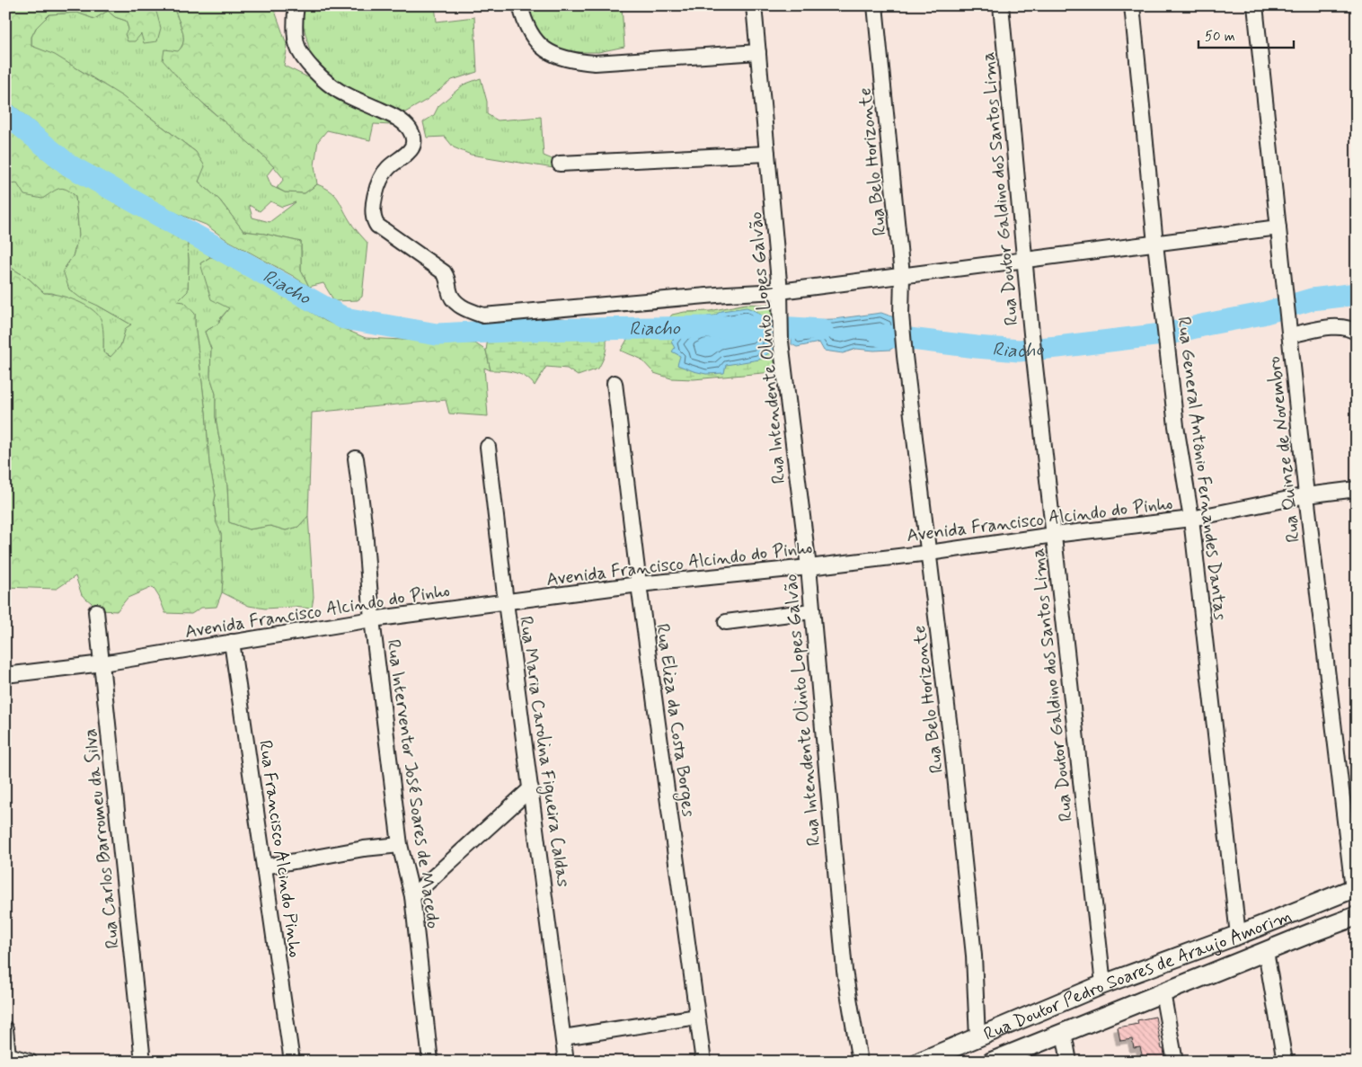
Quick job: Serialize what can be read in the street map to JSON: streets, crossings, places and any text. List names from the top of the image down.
{
  "streets": {
    "street": [
      "Rua Belo Horizonte",
      "Rua Doutor Galdino dos Santos Lima",
      "Rua Intendente Olinto Lopes Galvão",
      "Rua Quinze de Novembro",
      "Rua General Antônio Fernandes Dantas",
      "Avenida Francisco Alcindo do Pinho",
      "Rua Eliza da Costa Borges",
      "Rua Maria Carolina Figueira Caldas",
      "Rua Interventor José Soares de Macedo",
      "Rua Carlos Barromeu da Silva",
      "Rua Francisco Alcindo Pinho",
      "Rua Doutor Pedro Soares de Araujo Amorim"
    ]
  },
  "crossings": [
    ["Rua Belo Horizonte", "Avenida Francisco Alcindo do Pinho"],
    ["Rua Belo Horizonte", "Rua Doutor Pedro Soares de Araujo Amorim"],
    ["Rua Doutor Galdino dos Santos Lima", "Avenida Francisco Alcindo do Pinho"],
    ["Rua Doutor Galdino dos Santos Lima", "Rua Doutor Pedro Soares de Araujo Amorim"],
    ["Rua Intendente Olinto Lopes Galvão", "Avenida Francisco Alcindo do Pinho"],
    ["Rua Quinze de Novembro", "Avenida Francisco Alcindo do Pinho"],
    ["Rua Quinze de Novembro", "Rua Doutor Pedro Soares de Araujo Amorim"],
    ["Rua General Antônio Fernandes Dantas", "Avenida Francisco Alcindo do Pinho"],
    ["Rua General Antônio Fernandes Dantas", "Rua Doutor Pedro Soares de Araujo Amorim"],
    ["Avenida Francisco Alcindo do Pinho", "Rua Eliza da Costa Borges"],
    ["Avenida Francisco Alcindo do Pinho", "Rua Maria Carolina Figueira Caldas"],
    ["Avenida Francisco Alcindo do Pinho", "Rua Interventor José Soares de Macedo"],
    ["Avenida Francisco Alcindo do Pinho", "Rua Carlos Barromeu da Silva"],
    ["Avenida Francisco Alcindo do Pinho", "Rua Francisco Alcindo Pinho"]
  ],
  "water": ["Riacho"],
  "scale_bar": "50 m"
}
